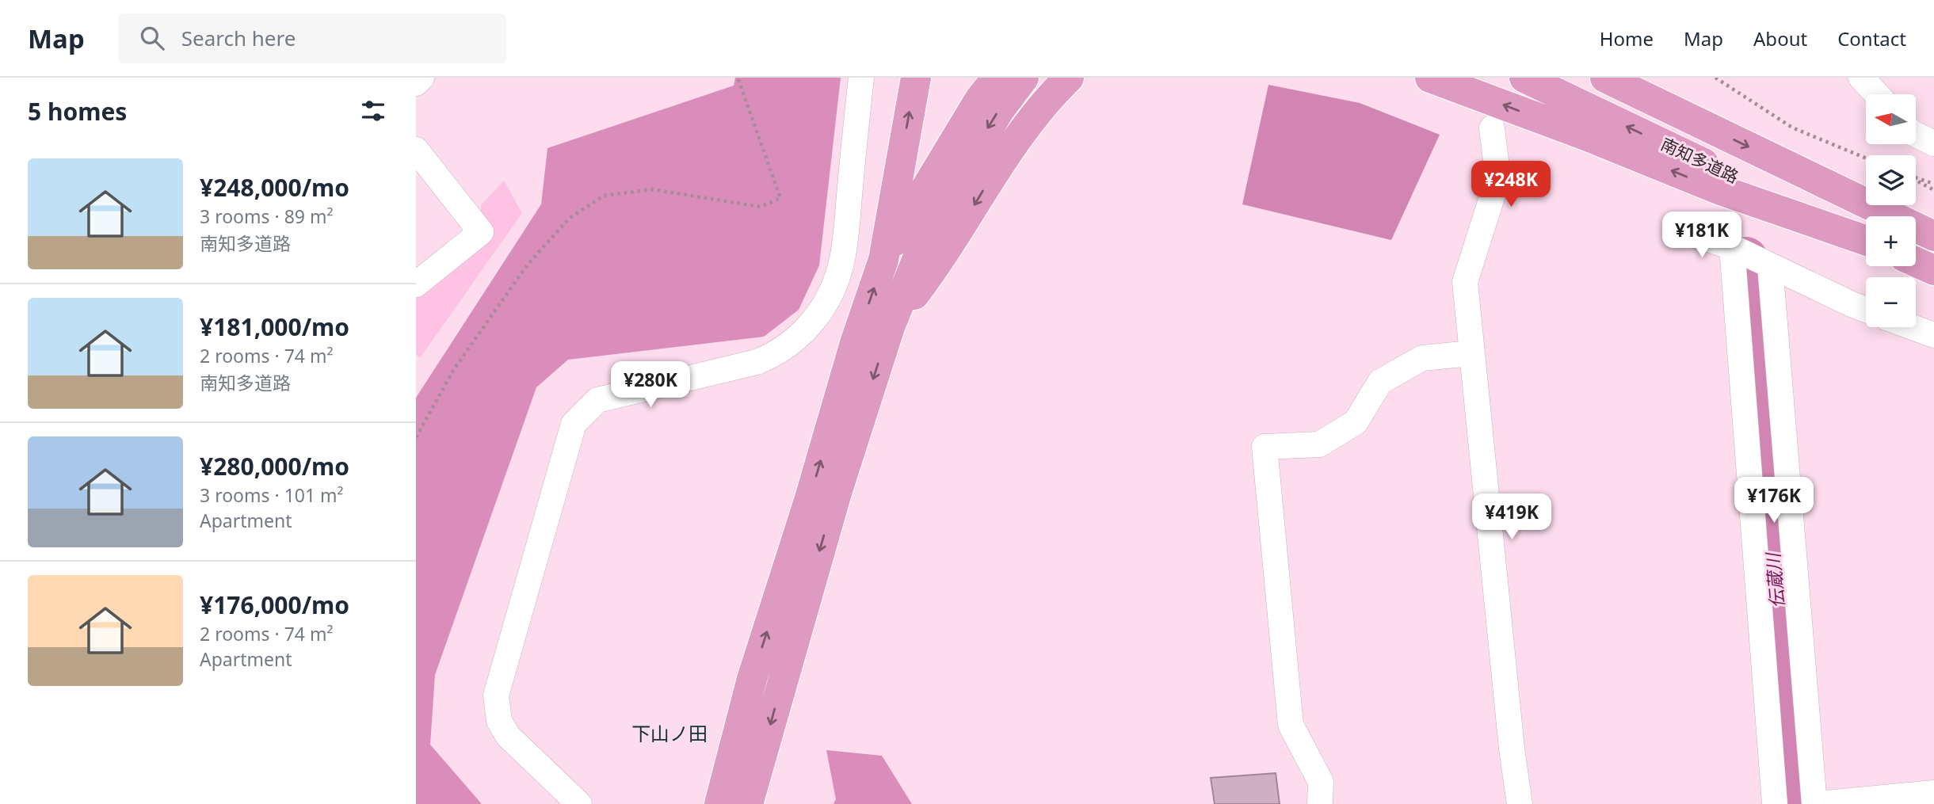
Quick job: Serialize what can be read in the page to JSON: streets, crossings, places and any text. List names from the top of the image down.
{
  "streets": {
    "highway": ["南知多道路"]
  },
  "districts": ["下山ノ田"],
  "water": ["伝蔵川"],
  "north": "left",
  "page": {
    "header": "Map",
    "search": "Search here",
    "nav": [
      "Home",
      "Map",
      "About",
      "Contact"
    ],
    "heading": "5 homes",
    "map_buttons": ["+", "−"],
    "list": [
      {
        "name": "¥248,000/mo",
        "note": "3 rooms · 89 m² · 南知多道路"
      },
      {
        "name": "¥181,000/mo",
        "note": "2 rooms · 74 m² · 南知多道路"
      },
      {
        "name": "¥280,000/mo",
        "note": "3 rooms · 101 m² · Apartment"
      },
      {
        "name": "¥176,000/mo",
        "note": "2 rooms · 74 m² · Apartment"
      }
    ],
    "price": [
      "¥248K",
      "¥181K",
      "¥280K",
      "¥176K",
      "¥419K"
    ]
  }
}
